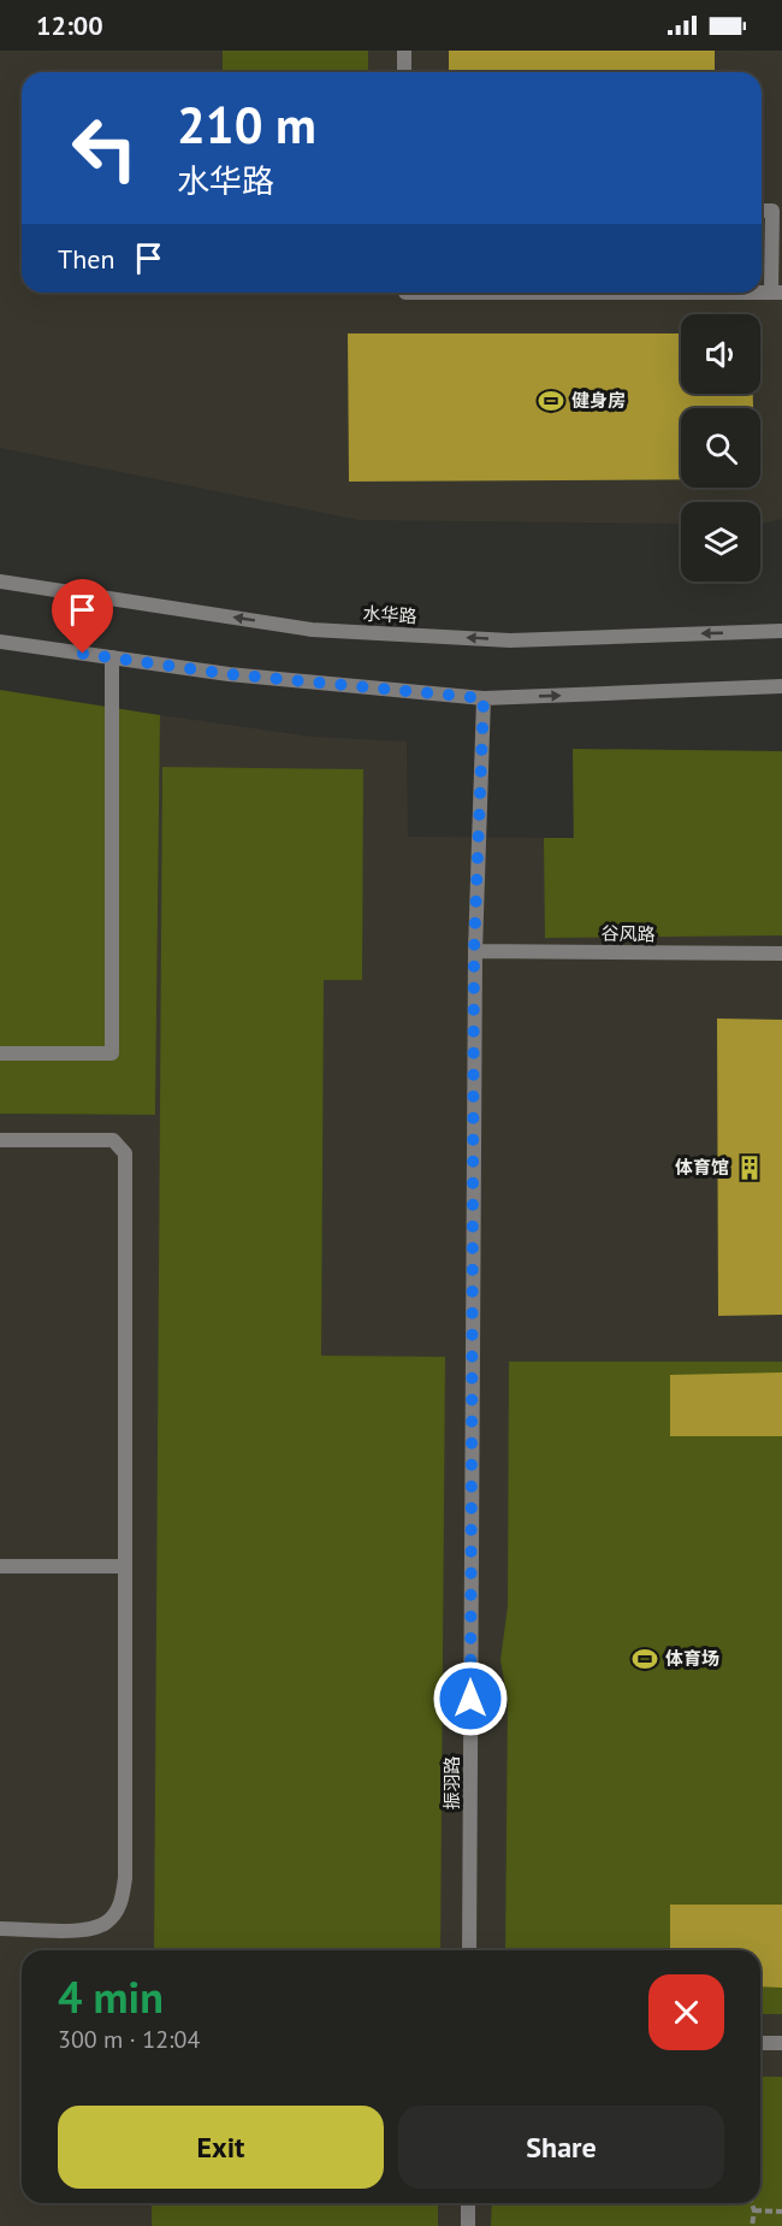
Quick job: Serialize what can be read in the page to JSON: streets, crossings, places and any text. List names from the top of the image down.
{
  "streets": {
    "street": ["水华路", "谷风路", "振羽路"]
  },
  "crossings": [
    ["谷风路", "振羽路"]
  ],
  "places": {
    "sports": ["健身房", "体育场"],
    "building": ["体育馆"]
  },
  "page": {
    "status": "12:00",
    "turn": ["210 m", "水华路"],
    "then": "Then",
    "heading": ["4 min", "300 m · 12:04"],
    "buttons": ["Exit", "Share"]
  }
}
